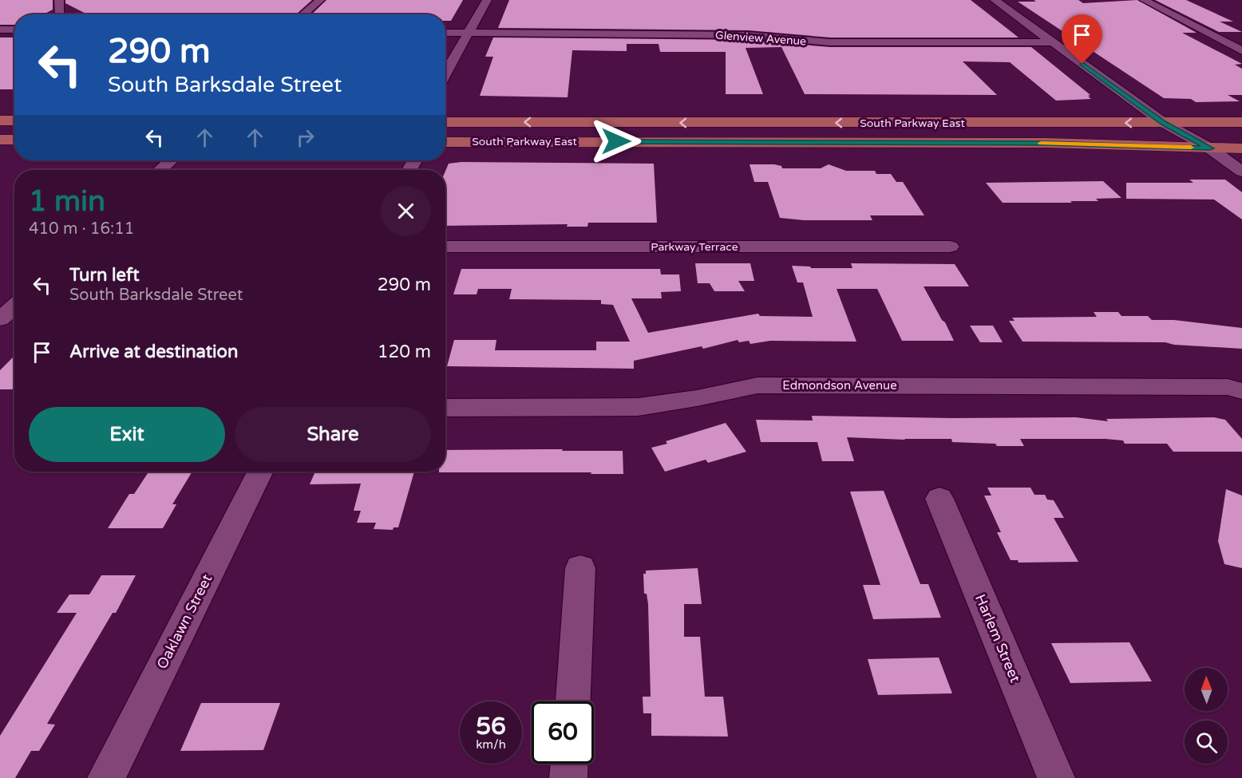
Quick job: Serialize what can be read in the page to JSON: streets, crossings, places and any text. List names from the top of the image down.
{
  "streets": {
    "main road": ["South Parkway East"],
    "street": [
      "Glenview Avenue",
      "Parkway Terrace",
      "Edmondson Avenue",
      "Oaklawn Street",
      "Harlem Street"
    ]
  },
  "north": "top",
  "page": {
    "turn": ["290 m", "South Barksdale Street"],
    "heading": ["1 min", "410 m · 16:11"],
    "list": [
      {
        "name": "Turn left",
        "note": "South Barksdale Street",
        "value": "290 m"
      },
      {
        "name": "Arrive at destination",
        "value": "120 m"
      }
    ],
    "buttons": ["Exit", "Share"],
    "speed": "56 km/h",
    "limit": "60"
  }
}
